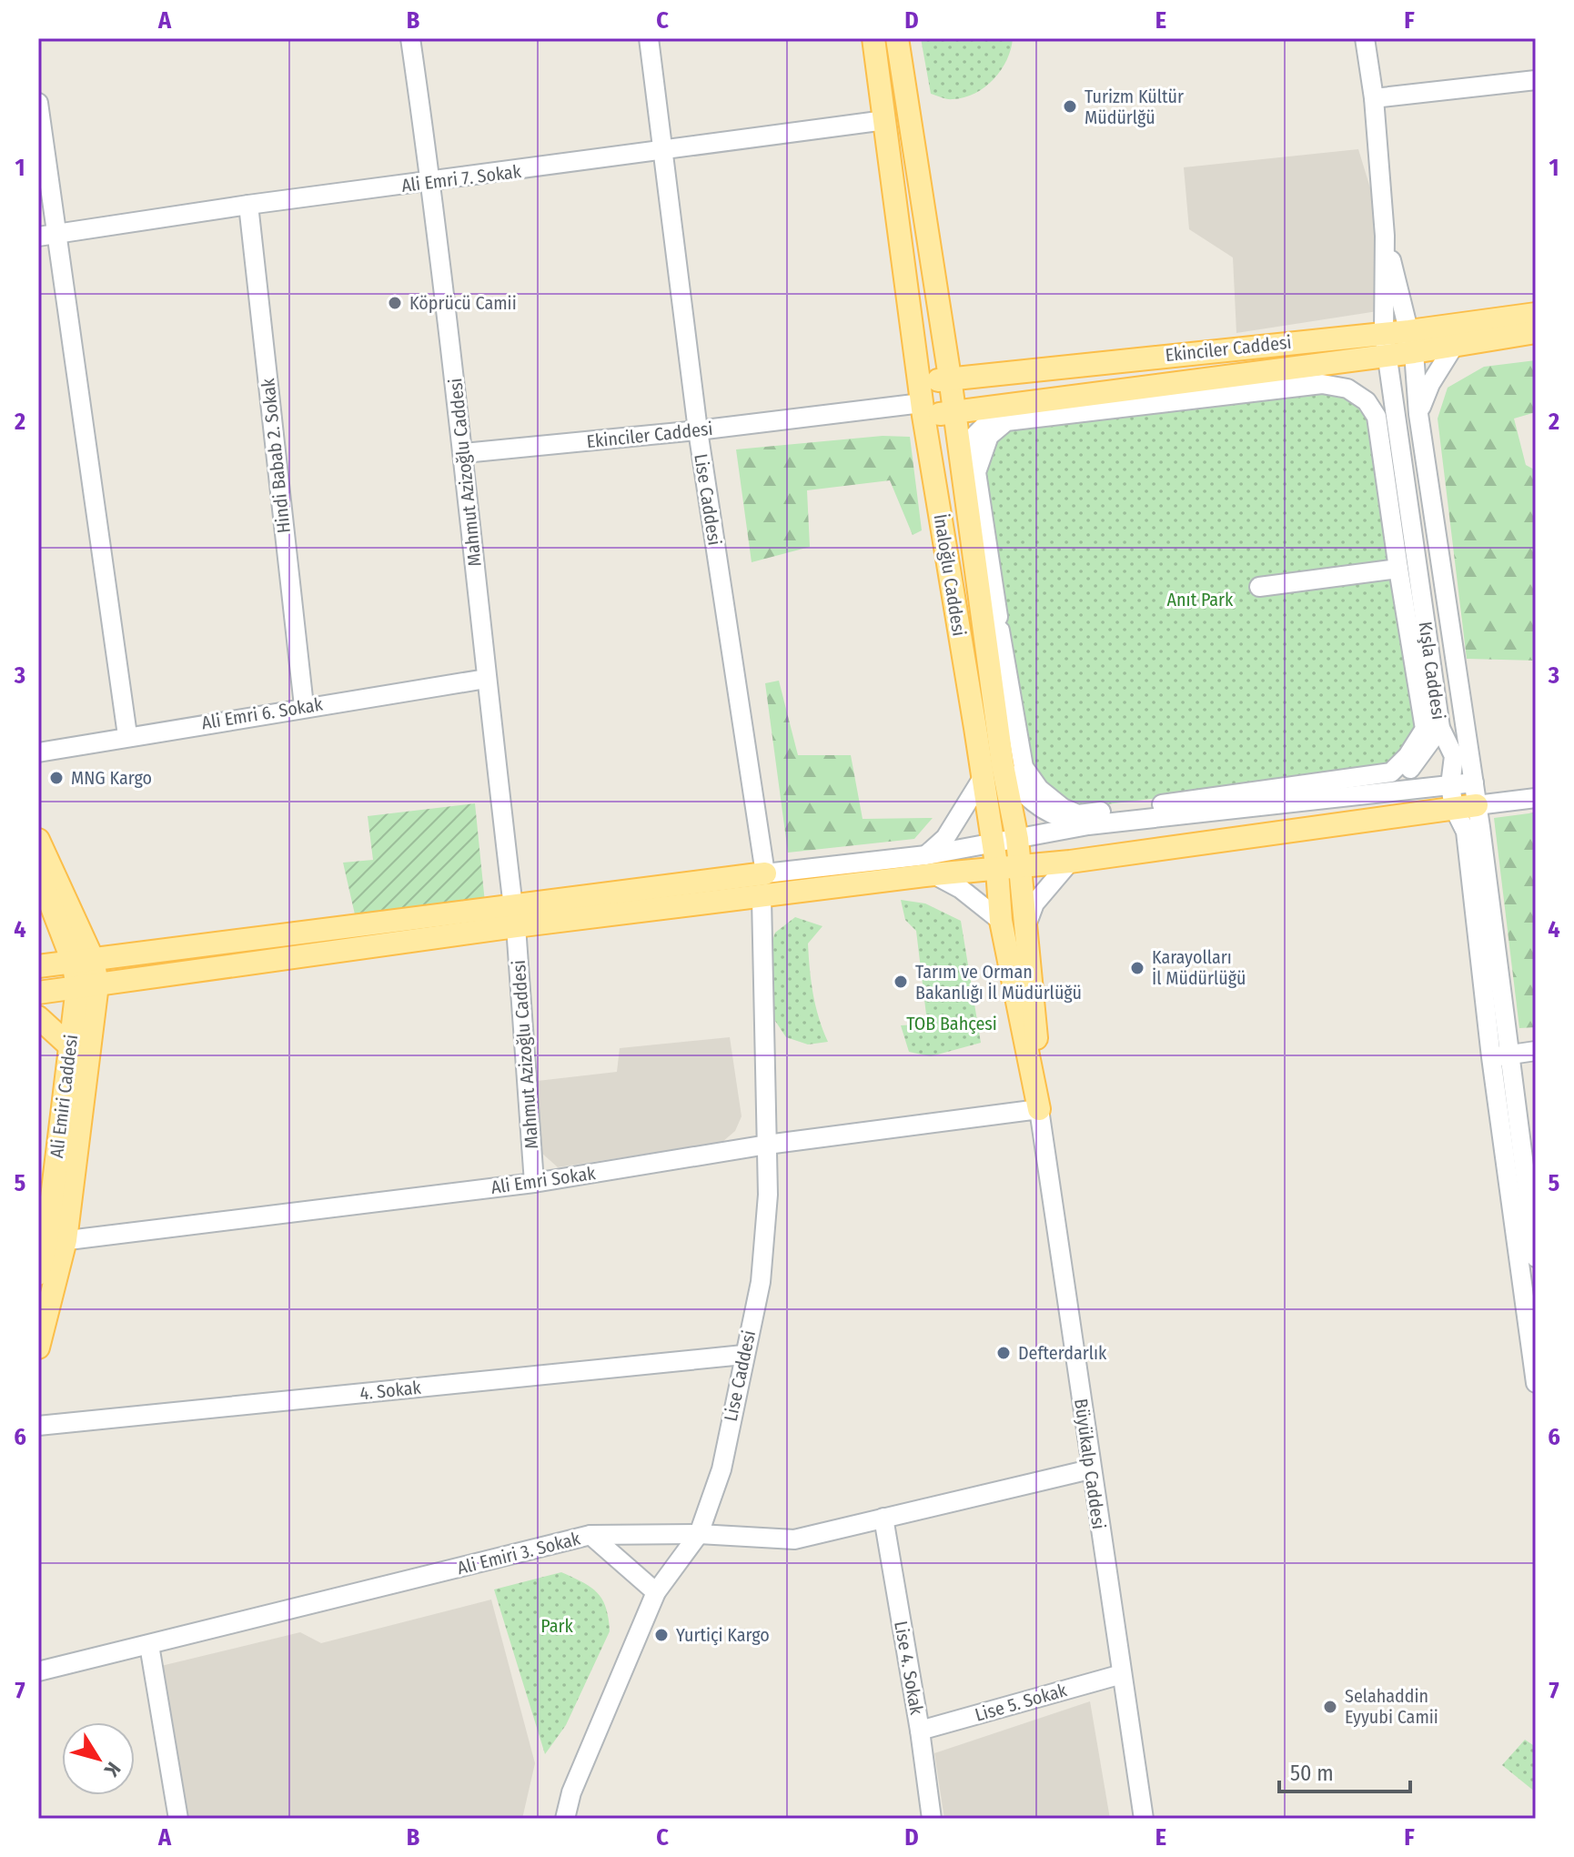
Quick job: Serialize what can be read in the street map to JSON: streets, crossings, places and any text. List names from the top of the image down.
{
  "streets": {
    "main road": ["Ekinciler Caddesi", "İnaloğlu Caddesi", "Ali Emiri Caddesi"],
    "street": [
      "Ali Emri 7. Sokak",
      "Hindi Babab 2. Sokak",
      "Mahmut Azizoğlu Caddesi",
      "Lise Caddesi",
      "Kışla Caddesi",
      "Ali Emri 6. Sokak",
      "Ali Emri Sokak",
      "4. Sokak",
      "Büyükalp Caddesi",
      "Ali Emiri 3. Sokak",
      "Lise 4. Sokak",
      "Lise 5. Sokak"
    ]
  },
  "crossings": [
    ["Ali Emri 7. Sokak", "Hindi Babab 2. Sokak"],
    ["Ali Emri 7. Sokak", "Mahmut Azizoğlu Caddesi"],
    ["Ali Emri 7. Sokak", "Lise Caddesi"],
    ["Ali Emri 7. Sokak", "İnaloğlu Caddesi"],
    ["Ekinciler Caddesi", "Mahmut Azizoğlu Caddesi"],
    ["Ekinciler Caddesi", "Lise Caddesi"],
    ["Ekinciler Caddesi", "İnaloğlu Caddesi"],
    ["Ekinciler Caddesi", "Kışla Caddesi"],
    ["Hindi Babab 2. Sokak", "Ali Emri 6. Sokak"],
    ["Mahmut Azizoğlu Caddesi", "Ali Emri 6. Sokak"],
    ["Mahmut Azizoğlu Caddesi", "Ali Emri Sokak"],
    ["Lise Caddesi", "Ali Emri Sokak"],
    ["Lise Caddesi", "4. Sokak"],
    ["Lise Caddesi", "Ali Emiri 3. Sokak"],
    ["İnaloğlu Caddesi", "Ali Emri Sokak"],
    ["İnaloğlu Caddesi", "Büyükalp Caddesi"],
    ["Ali Emiri Caddesi", "Ali Emri Sokak"],
    ["Ali Emri Sokak", "Büyükalp Caddesi"],
    ["Büyükalp Caddesi", "Ali Emiri 3. Sokak"],
    ["Büyükalp Caddesi", "Lise 5. Sokak"],
    ["Ali Emiri 3. Sokak", "Lise 4. Sokak"],
    ["Lise 4. Sokak", "Lise 5. Sokak"]
  ],
  "parks": ["Anıt Park", "TOB Bahçesi", "Park"],
  "places": [
    "Turizm Kültür Müdürlğü",
    "Köprücü Camii",
    "MNG Kargo",
    "Karayolları İl Müdürlüğü",
    "Tarım ve Orman Bakanlığı İl Müdürlüğü",
    "Defterdarlık",
    "Yurtiçi Kargo",
    "Selahaddin Eyyubi Camii"
  ],
  "scale_bar": "50 m",
  "north": "bottom right",
  "grid": {
    "columns": [
      "A",
      "B",
      "C",
      "D",
      "E",
      "F"
    ],
    "rows": [
      "1",
      "2",
      "3",
      "4",
      "5",
      "6",
      "7"
    ]
  }
}
